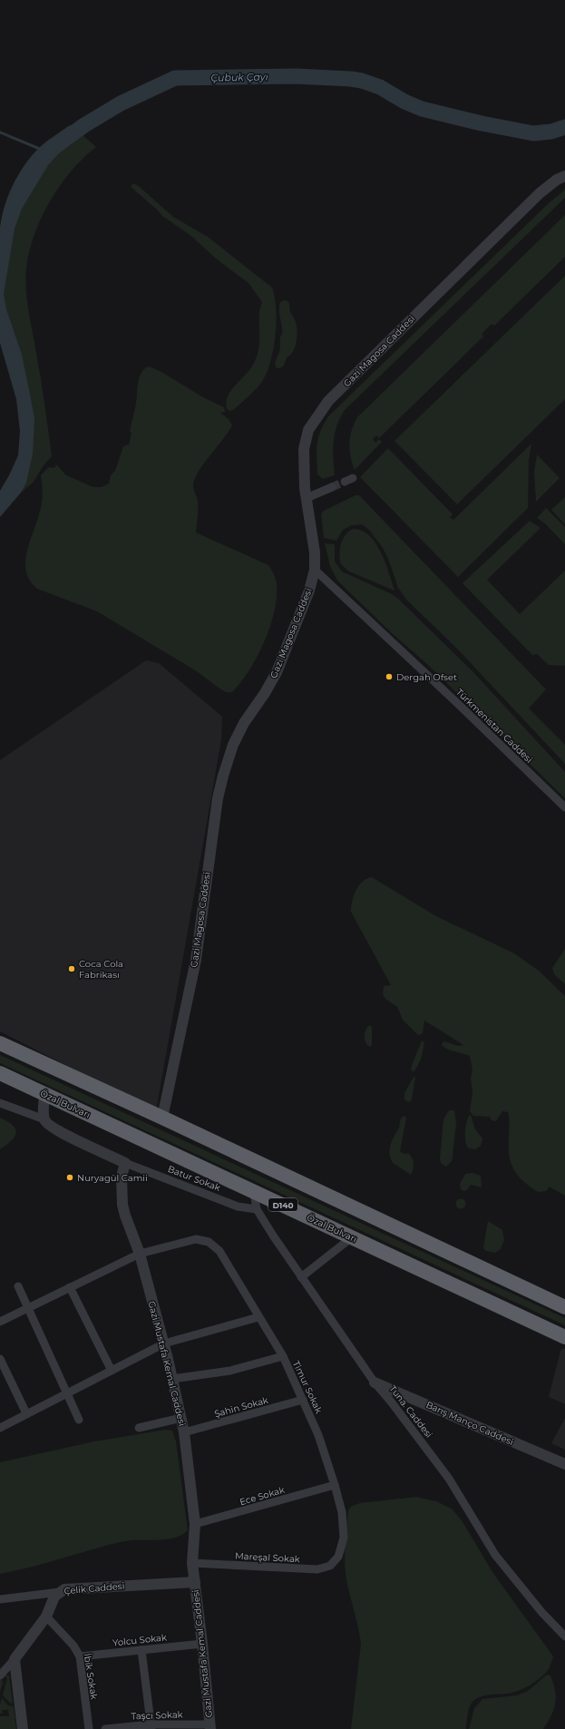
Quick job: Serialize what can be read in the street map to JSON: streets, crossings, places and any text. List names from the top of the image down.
{
  "streets": {
    "highway": ["Özal Bulvarı", "D140"],
    "street": [
      "Gazi Magosa Caddesi",
      "Türkmenistan Caddesi",
      "Batur Sokak",
      "Gazi Mustafa Kemal Caddesi",
      "Timur Sokak",
      "Şahin Sokak",
      "Tuna. Caddesi",
      "Barış Manço Caddesi",
      "Ece Sokak",
      "Mareşal Sokak",
      "Çelik Caddesi",
      "Yolcu Sokak",
      "İbik Sokak",
      "Taşcı Sokak"
    ]
  },
  "crossings": [
    ["Gazi Magosa Caddesi", "Türkmenistan Caddesi"],
    ["Özal Bulvarı", "Tuna. Caddesi"],
    ["Batur Sokak", "Gazi Mustafa Kemal Caddesi"],
    ["Batur Sokak", "Tuna. Caddesi"],
    ["Gazi Mustafa Kemal Caddesi", "Timur Sokak"],
    ["Gazi Mustafa Kemal Caddesi", "Şahin Sokak"],
    ["Gazi Mustafa Kemal Caddesi", "Ece Sokak"],
    ["Gazi Mustafa Kemal Caddesi", "Mareşal Sokak"],
    ["Gazi Mustafa Kemal Caddesi", "Çelik Caddesi"],
    ["Gazi Mustafa Kemal Caddesi", "Yolcu Sokak"],
    ["Gazi Mustafa Kemal Caddesi", "Taşcı Sokak"],
    ["Timur Sokak", "Şahin Sokak"],
    ["Timur Sokak", "Ece Sokak"],
    ["Timur Sokak", "Mareşal Sokak"],
    ["Tuna. Caddesi", "Barış Manço Caddesi"],
    ["Çelik Caddesi", "İbik Sokak"],
    ["Yolcu Sokak", "İbik Sokak"]
  ],
  "water": ["Çubuk Çayı"],
  "places": ["Dergah Ofset", "Coca Cola Fabrikası", "Nuryagül Camii"]
}
